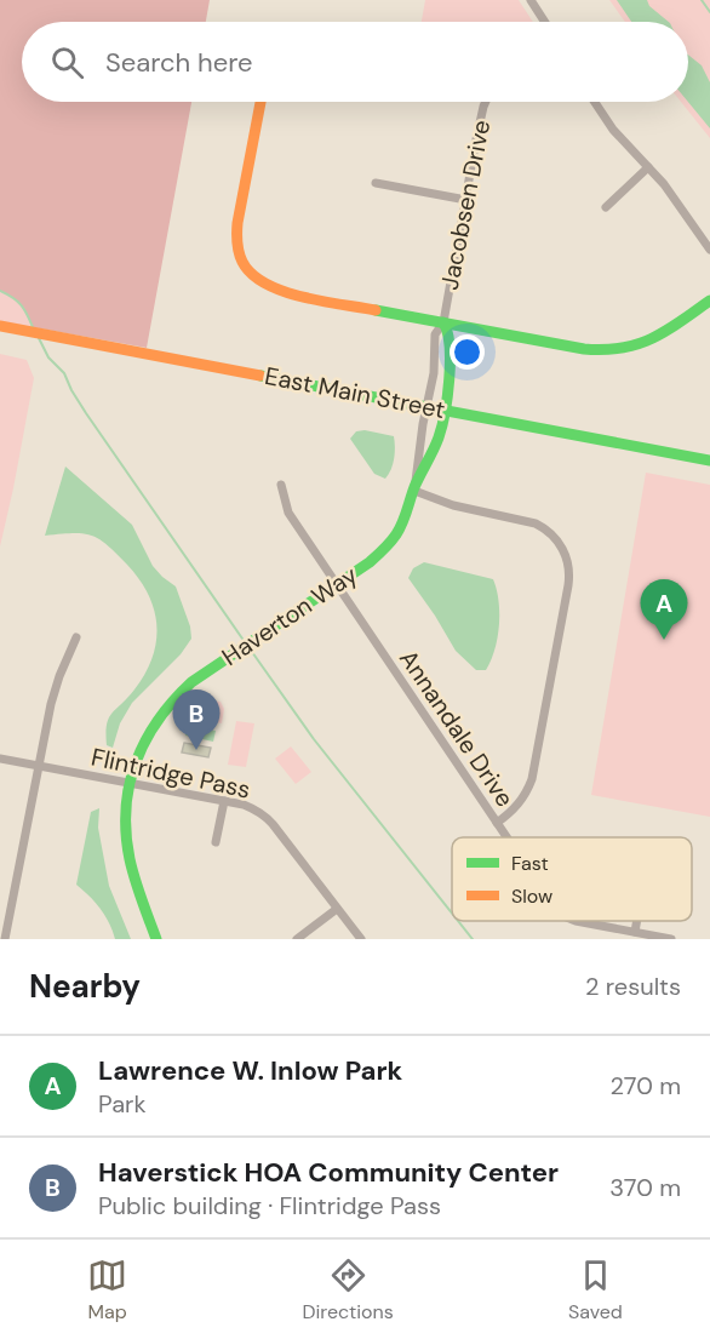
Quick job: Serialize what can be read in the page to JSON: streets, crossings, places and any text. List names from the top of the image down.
{
  "streets": {
    "street": [
      "Jacobsen Drive",
      "East Main Street",
      "Haverton Way",
      "Annandale Drive",
      "Flintridge Pass"
    ]
  },
  "crossings": [
    ["Jacobsen Drive", "East Main Street"],
    ["Jacobsen Drive", "Haverton Way"],
    ["East Main Street", "Haverton Way"],
    ["Haverton Way", "Annandale Drive"],
    ["Haverton Way", "Flintridge Pass"]
  ],
  "legend": ["Fast", "Slow"],
  "page": {
    "search": "Search here",
    "pins": ["A", "B"],
    "heading": ["Nearby", "2 results"],
    "list": [
      {
        "mark": "A",
        "name": "Lawrence W. Inlow Park",
        "note": "Park",
        "value": "270 m"
      },
      {
        "mark": "B",
        "name": "Haverstick HOA Community Center",
        "note": "Public building · Flintridge Pass",
        "value": "370 m"
      }
    ],
    "nav": ["Map", "Directions", "Saved"]
  }
}
